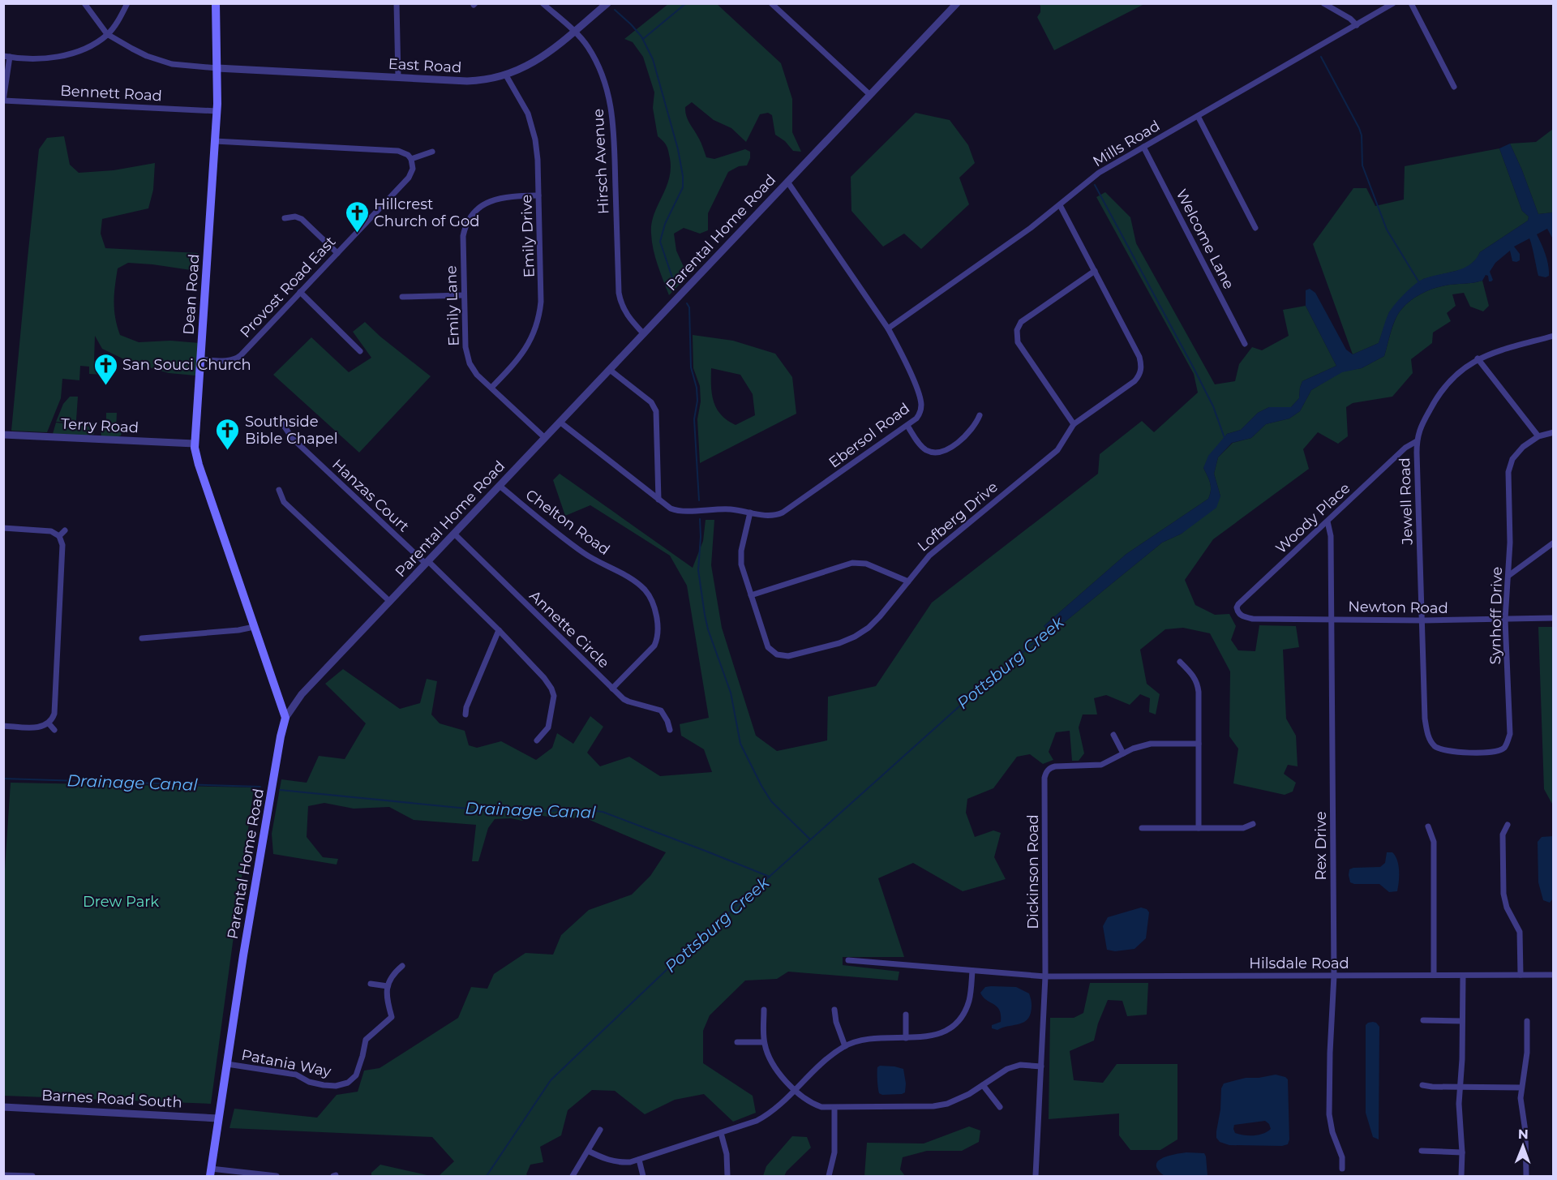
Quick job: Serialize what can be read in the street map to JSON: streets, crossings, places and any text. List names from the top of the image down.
{
  "streets": {
    "main road": ["Parental Home Road", "Dean Road"],
    "street": [
      "East Road",
      "Bennett Road",
      "Mills Road",
      "Hirsch Avenue",
      "Emily Drive",
      "Welcome Lane",
      "Provost Road East",
      "Emily Lane",
      "Terry Road",
      "Ebersol Road",
      "Hanzas Court",
      "Jewell Road",
      "Lofberg Drive",
      "Woody Place",
      "Chelton Road",
      "Newton Road",
      "Synhoff Drive",
      "Annette Circle",
      "Rex Drive",
      "Dickinson Road",
      "Hilsdale Road",
      "Patania Way",
      "Barnes Road South"
    ]
  },
  "crossings": [
    ["East Road", "Hirsch Avenue"],
    ["East Road", "Emily Drive"],
    ["East Road", "Dean Road"],
    ["Bennett Road", "Dean Road"],
    ["Mills Road", "Welcome Lane"],
    ["Mills Road", "Ebersol Road"],
    ["Hirsch Avenue", "Parental Home Road"],
    ["Parental Home Road", "Dean Road"],
    ["Parental Home Road", "Emily Lane"],
    ["Parental Home Road", "Ebersol Road"],
    ["Parental Home Road", "Hanzas Court"],
    ["Parental Home Road", "Chelton Road"],
    ["Parental Home Road", "Annette Circle"],
    ["Parental Home Road", "Patania Way"],
    ["Parental Home Road", "Barnes Road South"],
    ["Emily Drive", "Emily Lane"],
    ["Provost Road East", "Dean Road"],
    ["Dean Road", "Terry Road"],
    ["Jewell Road", "Woody Place"],
    ["Jewell Road", "Newton Road"],
    ["Jewell Road", "Synhoff Drive"],
    ["Woody Place", "Newton Road"],
    ["Woody Place", "Rex Drive"],
    ["Chelton Road", "Annette Circle"],
    ["Newton Road", "Synhoff Drive"],
    ["Newton Road", "Rex Drive"],
    ["Rex Drive", "Hilsdale Road"],
    ["Dickinson Road", "Hilsdale Road"]
  ],
  "water": ["Pottsburg Creek", "Drainage Canal"],
  "parks": ["Drew Park"],
  "places": {
    "church": ["Hillcrest Church of God", "San Souci Church", "Southside Bible Chapel"]
  },
  "north": "top"
}
